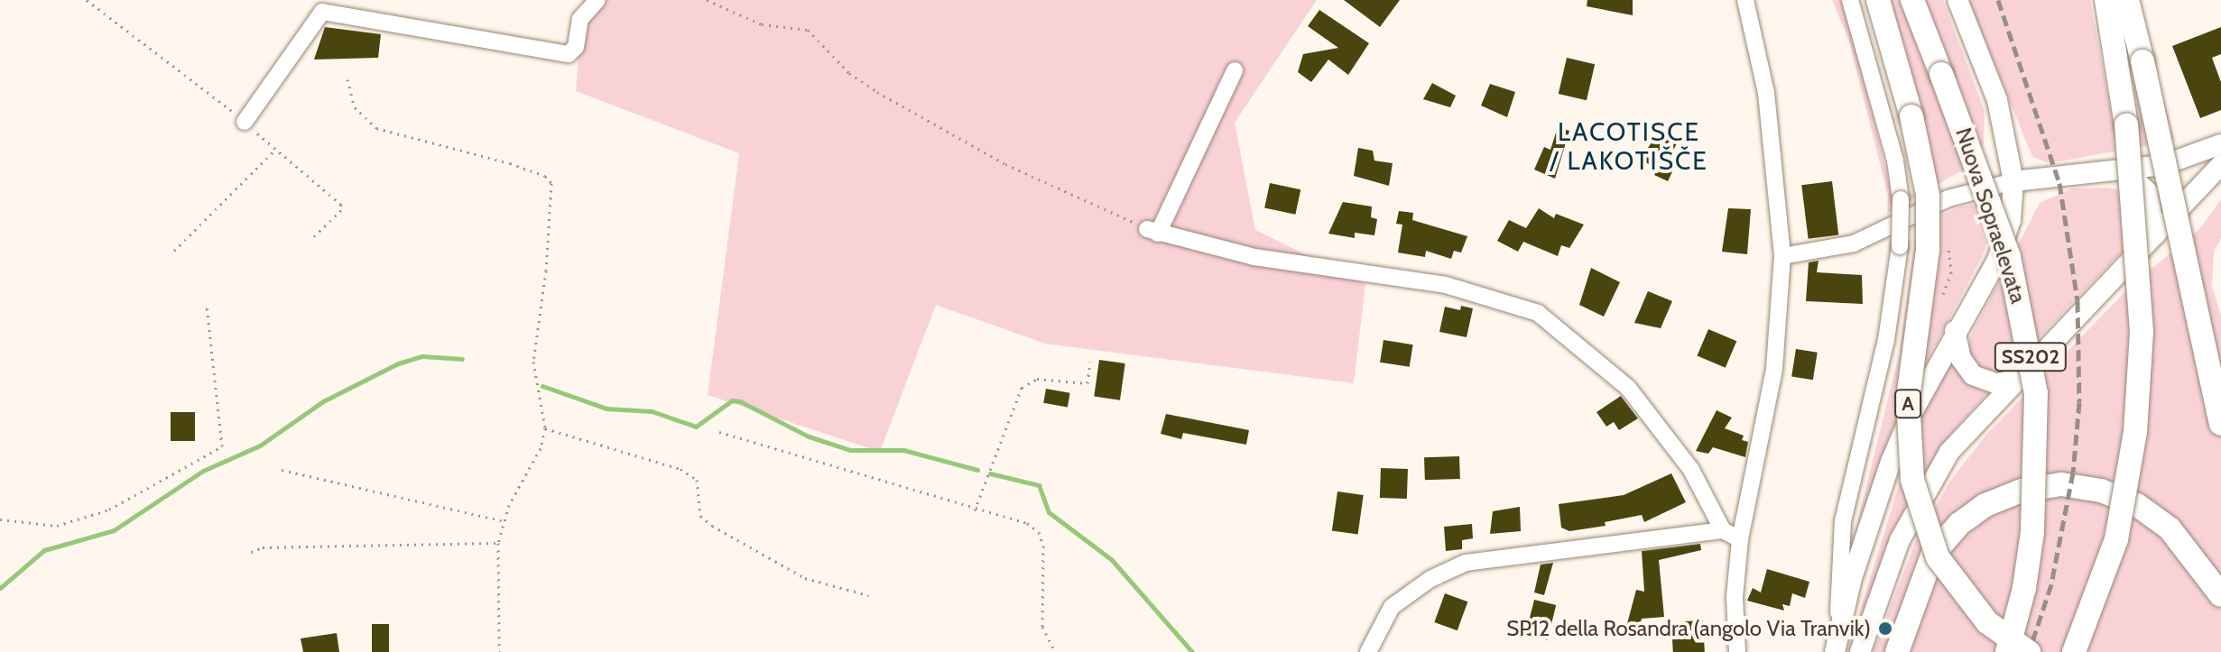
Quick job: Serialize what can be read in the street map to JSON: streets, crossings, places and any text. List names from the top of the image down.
{
  "streets": {
    "highway": ["Nuova Sopraelevata", "SS202", "A"]
  },
  "districts": ["LACOTISCE / LAKOTIŠČE"],
  "places": ["SP12 della Rosandra (angolo Via Tranvik)"]
}
